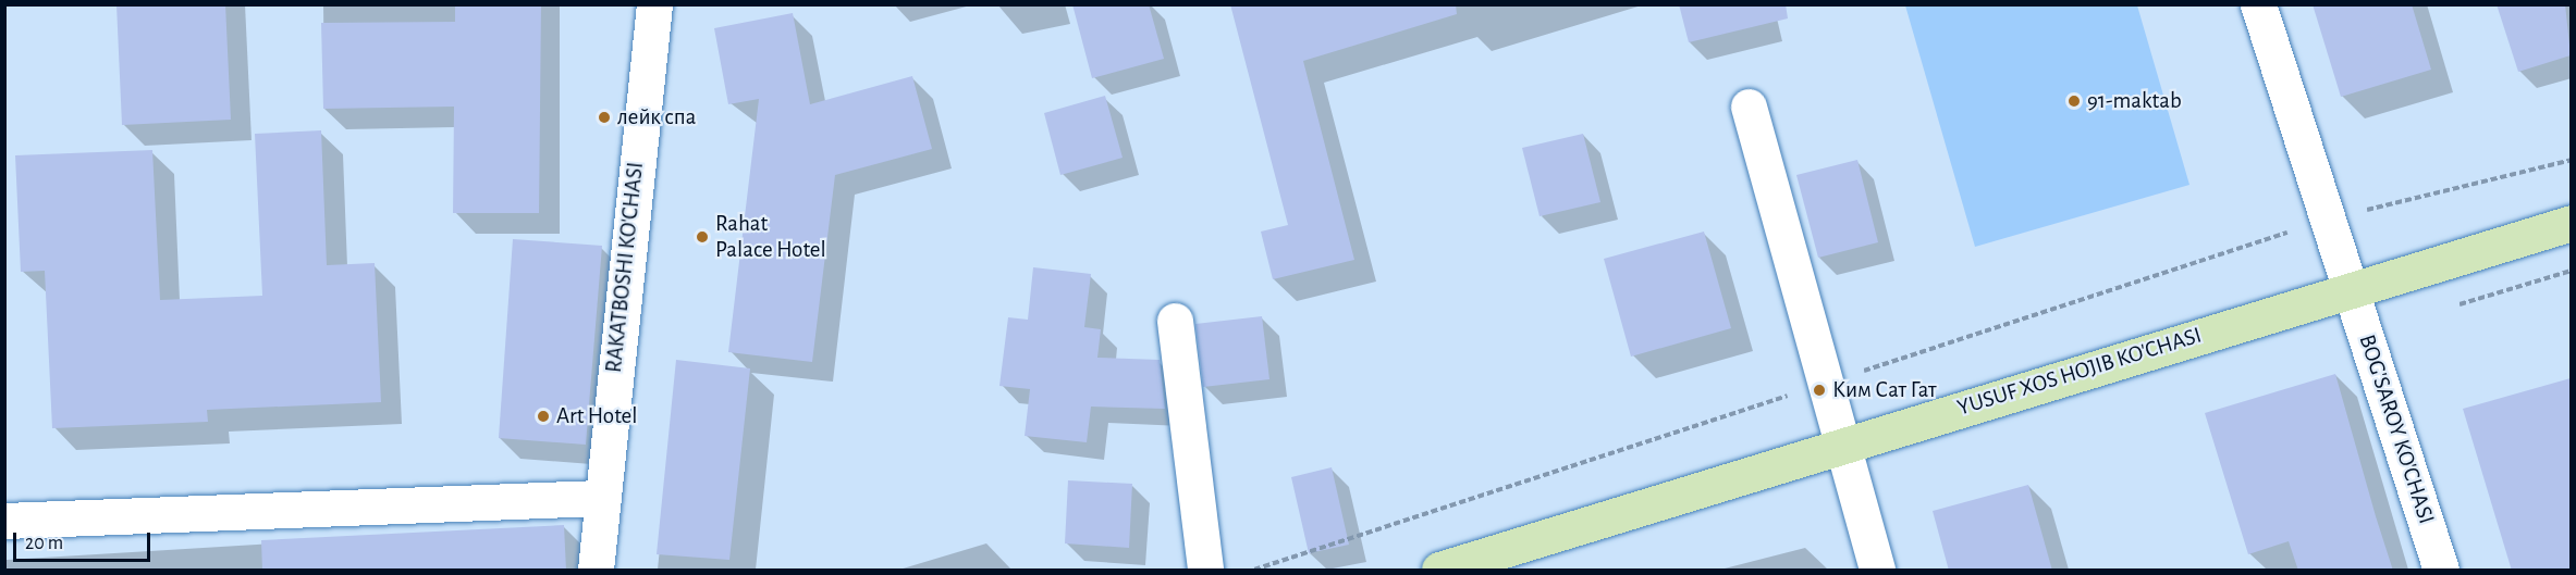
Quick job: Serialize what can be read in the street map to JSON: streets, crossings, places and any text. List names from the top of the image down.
{
  "streets": {
    "main road": ["YUSUF XOS HOJIB KO'CHASI"],
    "street": ["RAKATBOSHI KO'CHASI", "BOG'SAROY KO'CHASI"]
  },
  "crossings": [
    ["YUSUF XOS HOJIB KO'CHASI", "BOG'SAROY KO'CHASI"]
  ],
  "places": [
    "91-maktab",
    "лейк спа",
    "Rahat Palace Hotel",
    "Ким Сат Гат",
    "Art Hotel"
  ],
  "scale_bar": "20 m"
}
